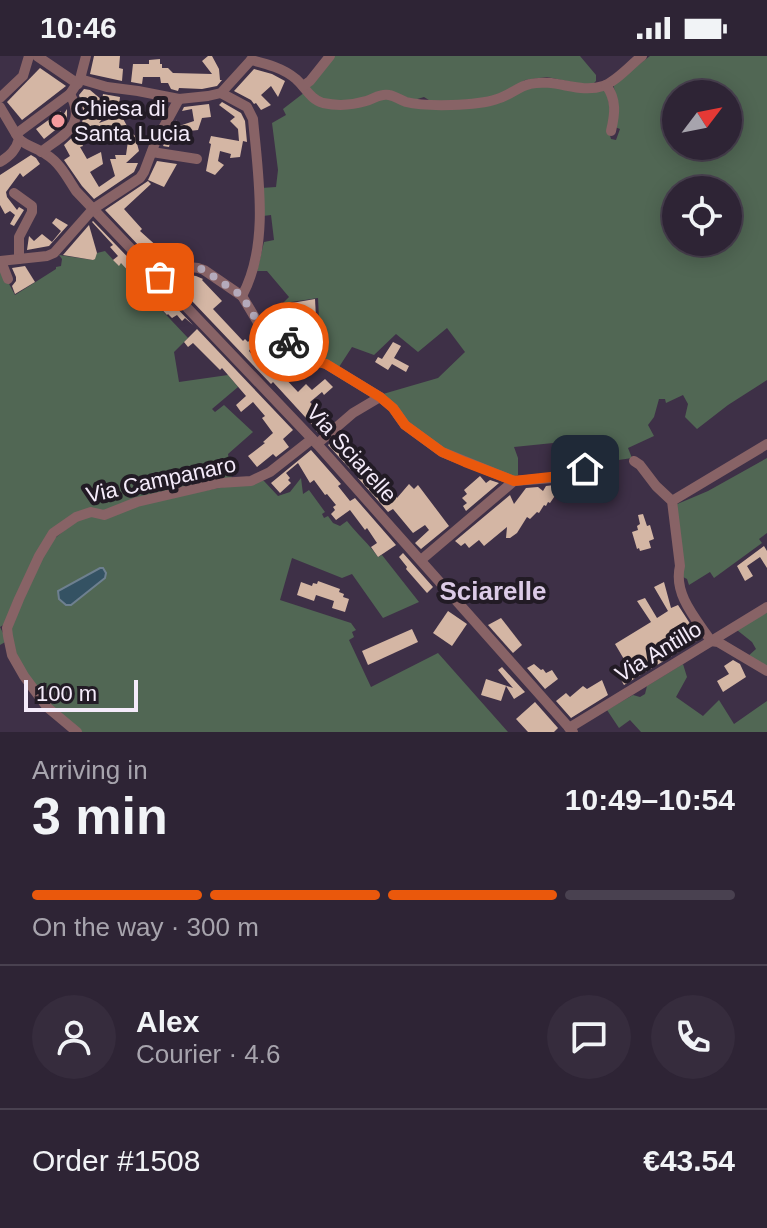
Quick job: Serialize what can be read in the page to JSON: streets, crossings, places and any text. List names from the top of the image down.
{
  "streets": {
    "street": ["Via Sciarelle", "Via Campanaro", "Via Antillo"]
  },
  "crossings": [
    ["Via Sciarelle", "Via Campanaro"],
    ["Via Sciarelle", "Via Antillo"]
  ],
  "districts": ["Sciarelle"],
  "places": ["Chiesa di Santa Lucia"],
  "scale_bar": "100 m",
  "north": "top right",
  "page": {
    "status": "10:46",
    "scale": "100 m",
    "heading": ["3 min", "Arriving in", "10:49–10:54"],
    "panel": [
      "Alex",
      "Courier · 4.6",
      "Order #1508",
      "€43.54"
    ],
    "bar": "On the way · 300 m"
  }
}
